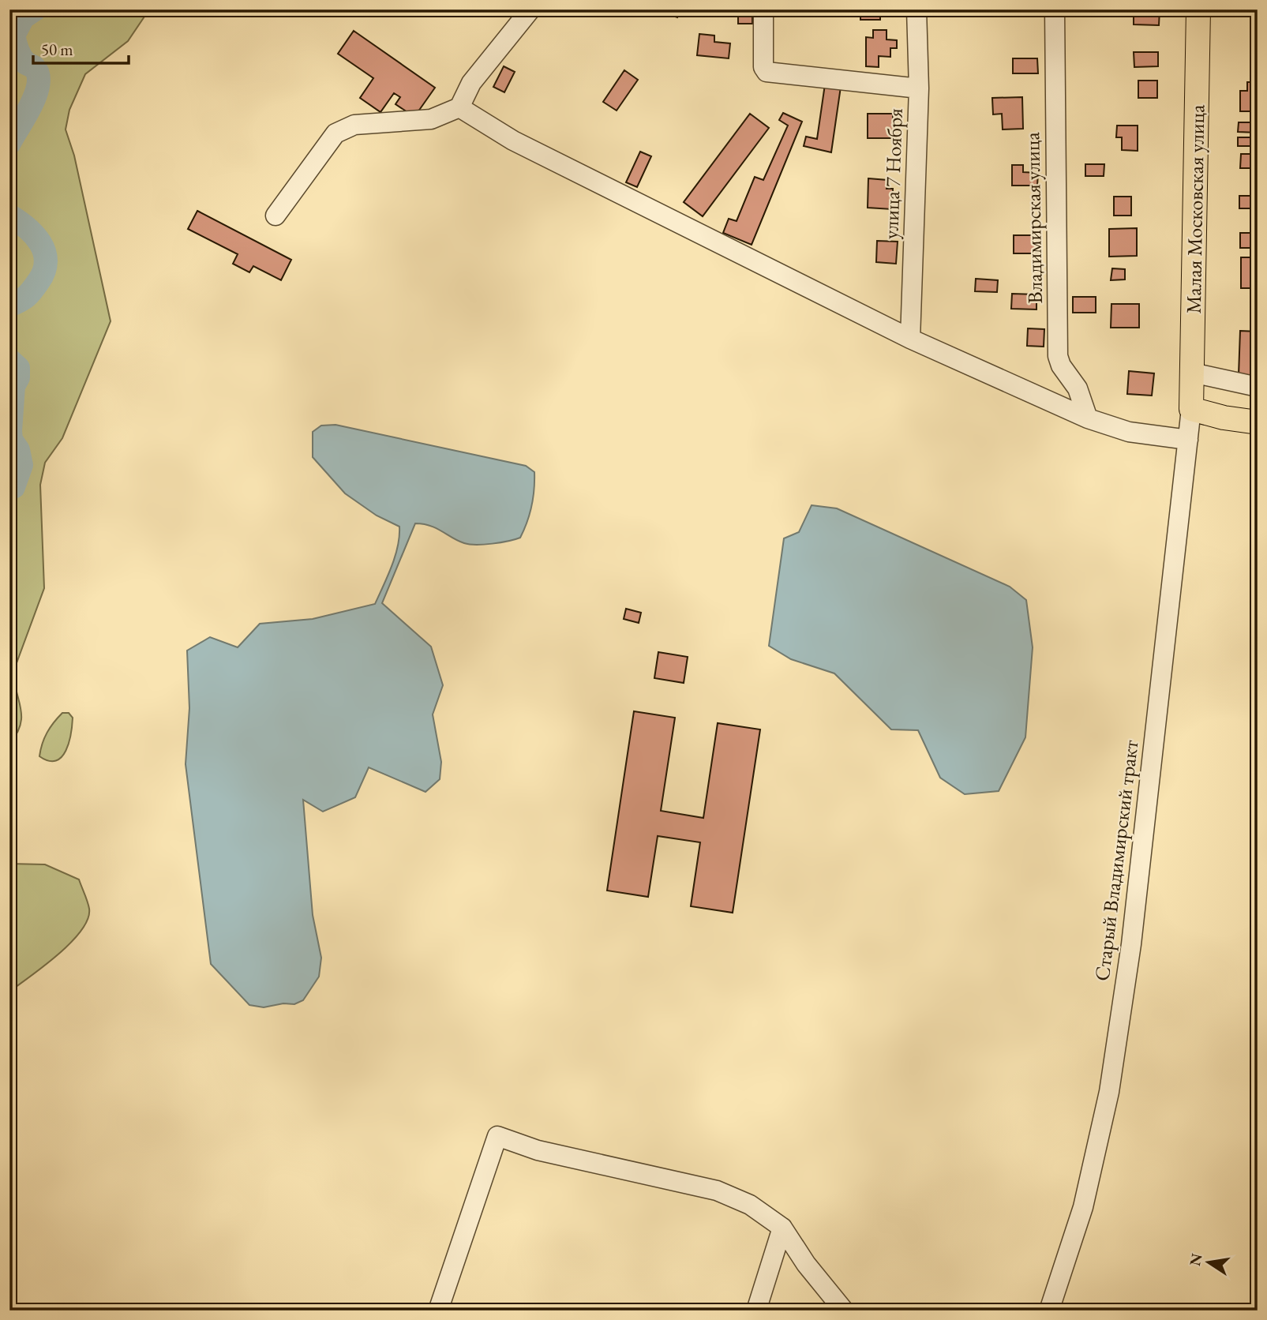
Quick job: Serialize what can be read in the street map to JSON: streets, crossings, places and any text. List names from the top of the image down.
{
  "streets": {
    "main road": ["Малая Московская улица"],
    "street": ["улица 7 Ноября", "Владимирская улица", "Старый Владимирский тракт"]
  },
  "crossings": [
    ["Малая Московская улица", "Старый Владимирский тракт"]
  ],
  "scale_bar": "50 m",
  "north": "left"
}
